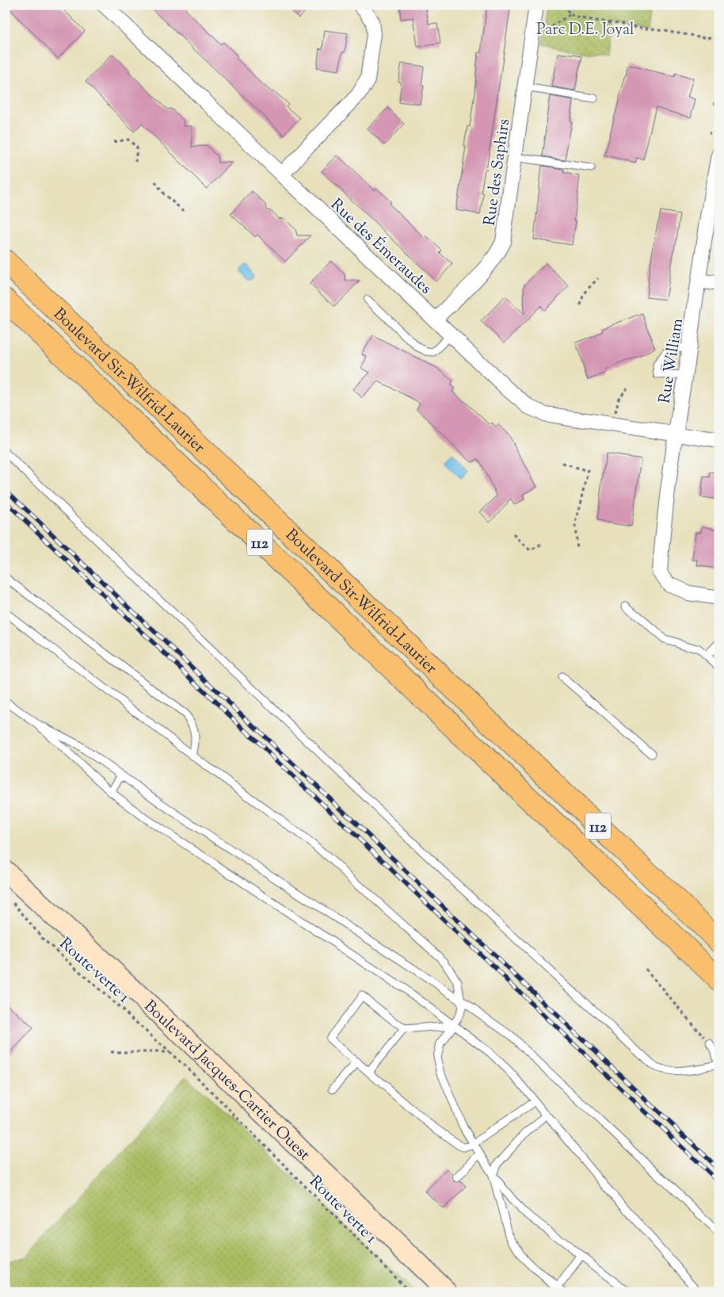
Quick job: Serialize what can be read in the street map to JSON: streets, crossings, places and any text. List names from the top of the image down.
{
  "streets": {
    "highway": ["Boulevard Sir-Wilfrid-Laurier", "112"],
    "main road": ["Boulevard Jacques-Cartier Ouest"],
    "street": ["Rue des Saphirs", "Rue des Émeraudes", "Rue William"],
    "path": ["Route verte 1"]
  },
  "crossings": [
    ["Rue des Saphirs", "Rue des Émeraudes"],
    ["Rue des Émeraudes", "Rue William"]
  ],
  "parks": ["Parc D.E. Joyal"]
}
